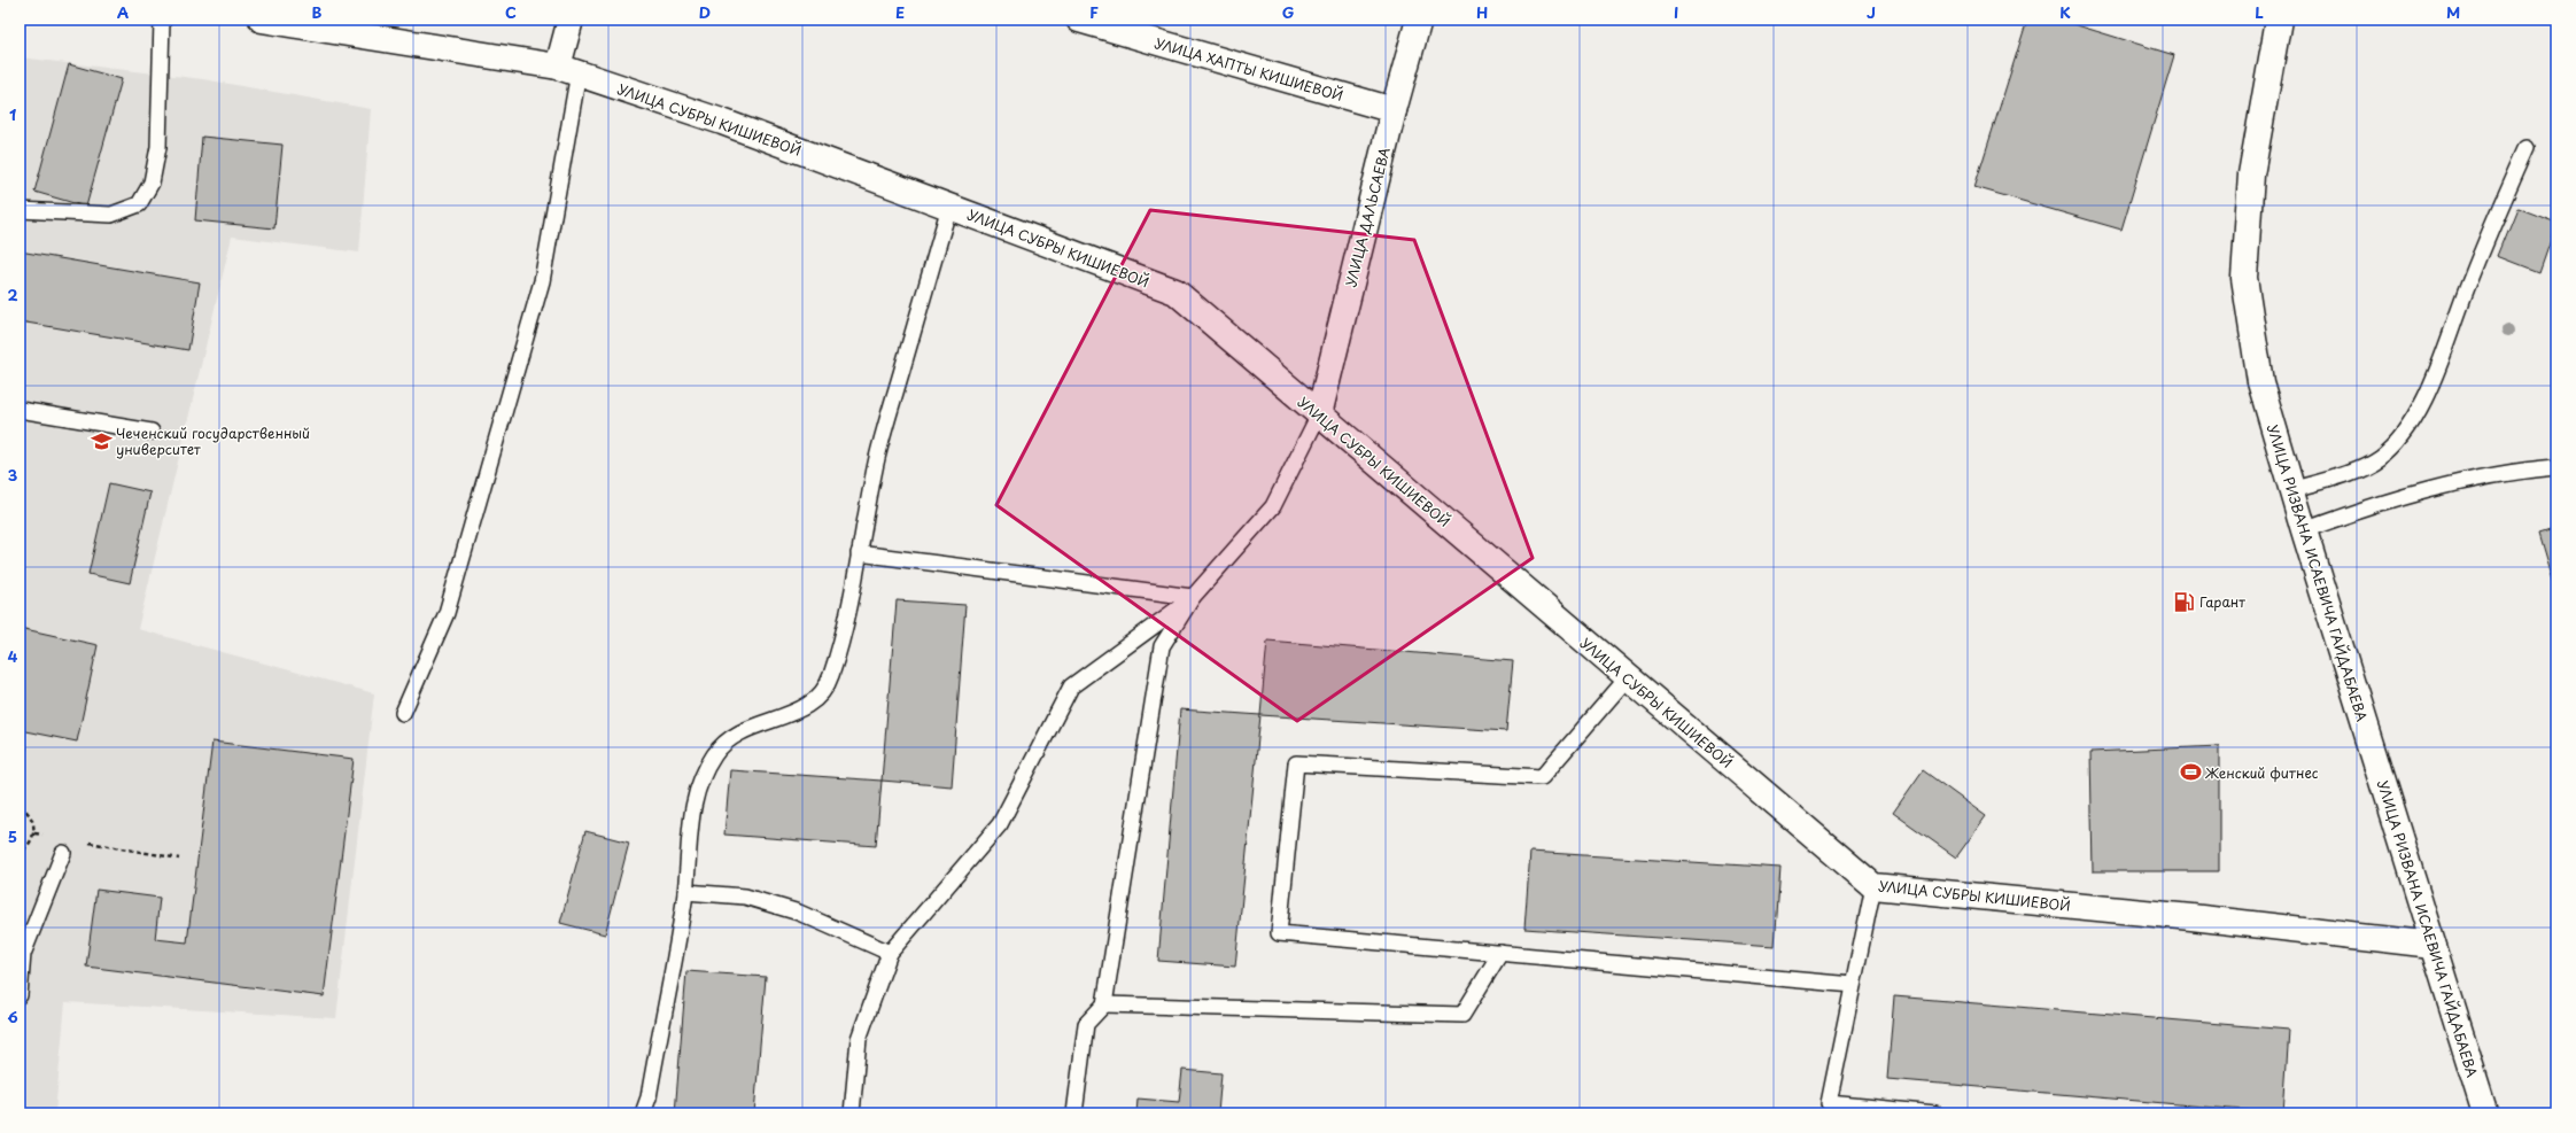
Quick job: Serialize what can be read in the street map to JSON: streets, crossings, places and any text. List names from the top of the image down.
{
  "streets": {
    "street": [
      "УЛИЦА ХАПТЫ КИШИЕВОЙ",
      "УЛИЦА СУБРЫ КИШИЕВОЙ",
      "УЛИЦА ДАЛЬСАЕВА",
      "УЛИЦА РИЗВАНА ИСАЕВИЧА ГАЙДАБАЕВА"
    ]
  },
  "crossings": [
    ["УЛИЦА ХАПТЫ КИШИЕВОЙ", "УЛИЦА ДАЛЬСАЕВА"],
    ["УЛИЦА СУБРЫ КИШИЕВОЙ", "УЛИЦА ДАЛЬСАЕВА"],
    ["УЛИЦА СУБРЫ КИШИЕВОЙ", "УЛИЦА РИЗВАНА ИСАЕВИЧА ГАЙДАБАЕВА"]
  ],
  "places": {
    "school or university": ["Чеченский государственный университет"],
    "fuel station": ["Гарант"],
    "sports": ["Женский фитнес"]
  },
  "grid": {
    "columns": [
      "A",
      "B",
      "C",
      "D",
      "E",
      "F",
      "G",
      "H",
      "I",
      "J",
      "K",
      "L",
      "M"
    ],
    "rows": [
      "1",
      "2",
      "3",
      "4",
      "5",
      "6"
    ]
  }
}
